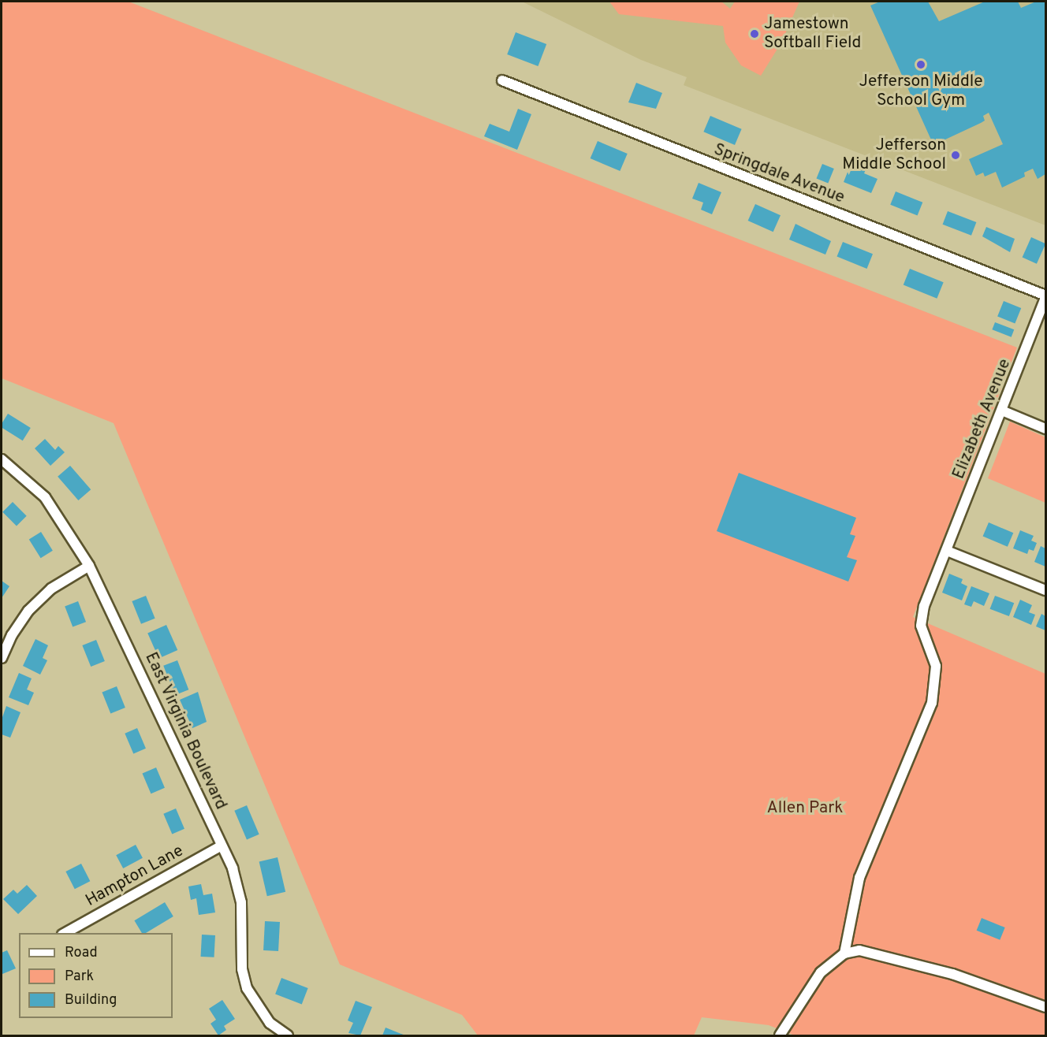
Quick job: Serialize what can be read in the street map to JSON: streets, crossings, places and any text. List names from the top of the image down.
{
  "streets": {
    "street": [
      "Springdale Avenue",
      "Elizabeth Avenue",
      "East Virginia Boulevard",
      "Hampton Lane"
    ]
  },
  "crossings": [
    ["Springdale Avenue", "Elizabeth Avenue"],
    ["East Virginia Boulevard", "Hampton Lane"]
  ],
  "parks": ["Allen Park"],
  "places": ["Jamestown Softball Field", "Jefferson Middle School Gym", "Jefferson Middle School"],
  "legend": ["Road", "Park", "Building"]
}
